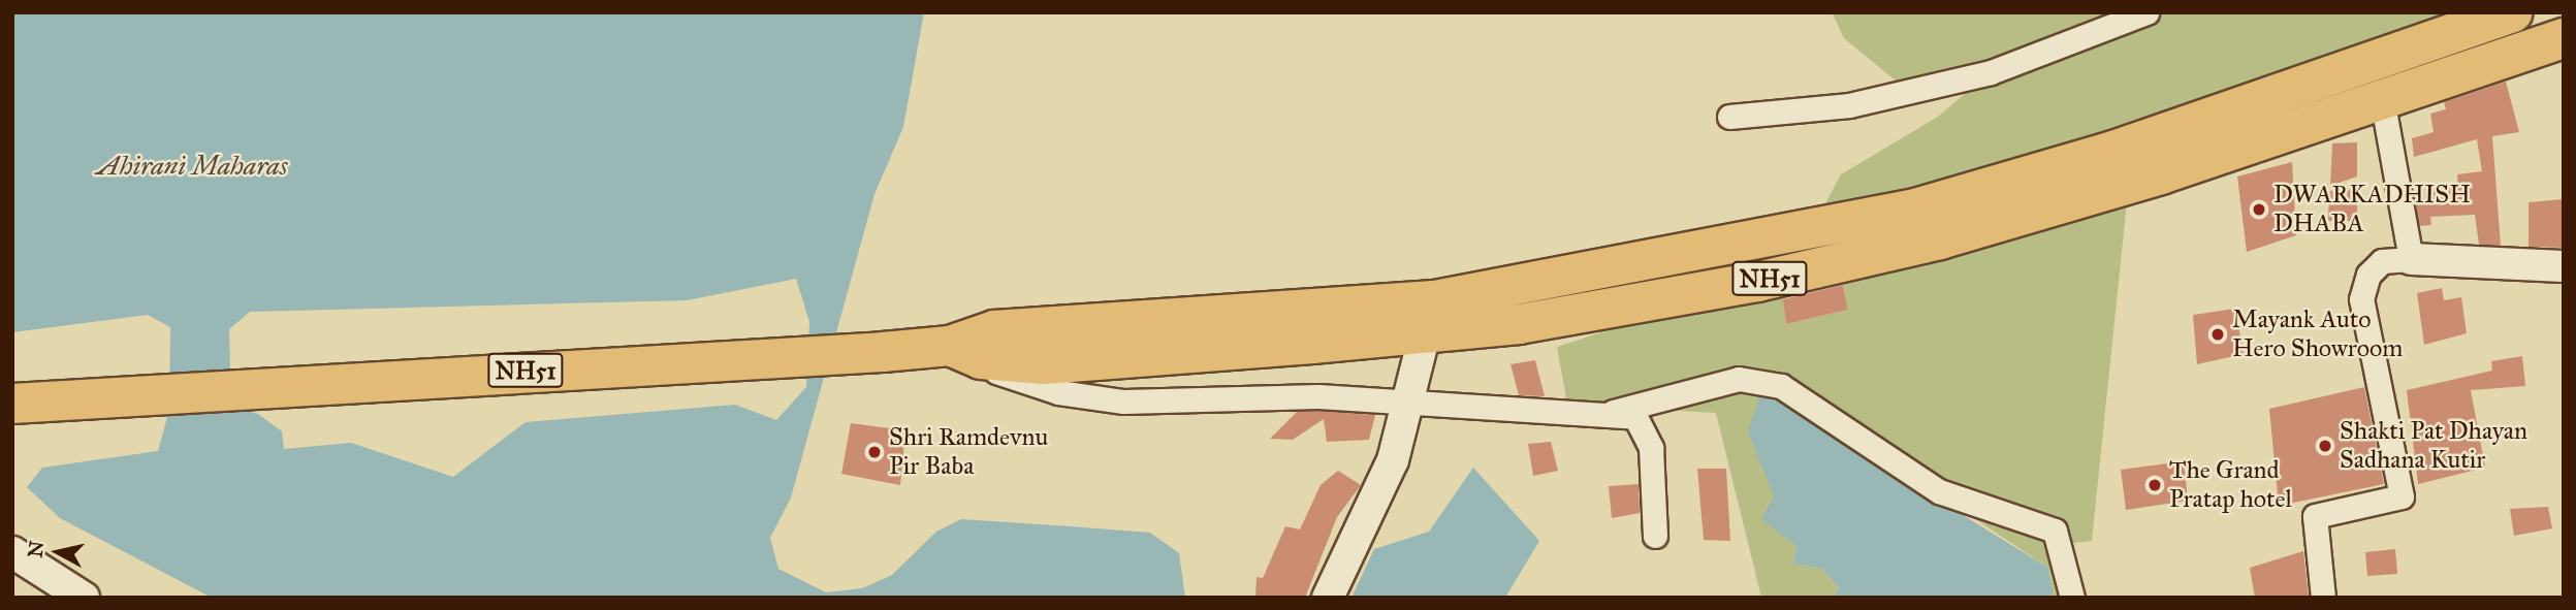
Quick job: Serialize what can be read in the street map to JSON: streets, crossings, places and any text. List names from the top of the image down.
{
  "streets": {
    "highway": ["NH51"]
  },
  "water": ["Ahirani Maharas"],
  "places": [
    "DWARKADHISH DHABA",
    "Mayank Auto Hero Showroom",
    "Shakti Pat Dhayan Sadhana Kutir",
    "Shri Ramdevnu Pir Baba",
    "The Grand Pratap hotel"
  ],
  "north": "left"
}
